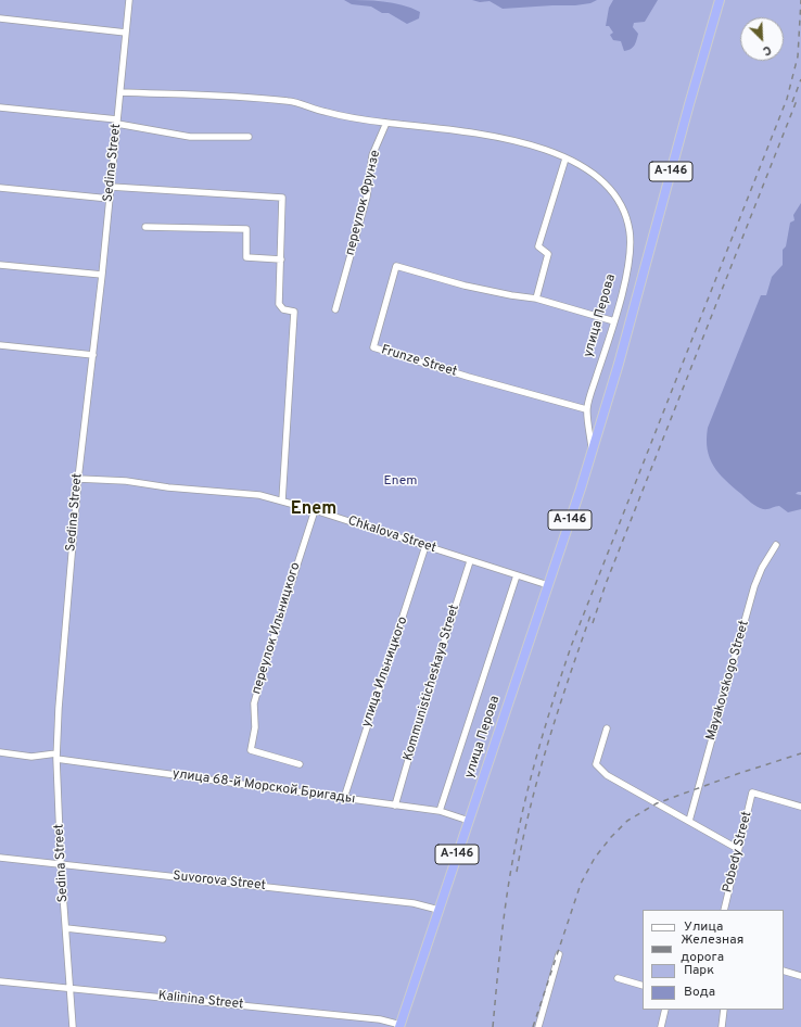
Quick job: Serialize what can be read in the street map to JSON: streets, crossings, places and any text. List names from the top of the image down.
{
  "streets": {
    "highway": ["А-146", "улица Перова"],
    "street": [
      "Sedina Street",
      "переулок Фрунзе",
      "Frunze Street",
      "Chkalova Street",
      "переулок Ильницкого",
      "улица Ильницкого",
      "Mayakovskogo Street",
      "Kommunisticheskaya Street",
      "улица 68-й Морской Бригады",
      "Pobedy Street",
      "Suvorova Street",
      "Kalinina Street"
    ]
  },
  "crossings": [
    ["Sedina Street", "улица Перова"],
    ["Sedina Street", "Chkalova Street"],
    ["Sedina Street", "улица 68-й Морской Бригады"],
    ["Sedina Street", "Suvorova Street"],
    ["Sedina Street", "Kalinina Street"],
    ["переулок Фрунзе", "улица Перова"],
    ["улица Перова", "Frunze Street"],
    ["улица Перова", "Chkalova Street"],
    ["улица Перова", "улица 68-й Морской Бригады"],
    ["улица Перова", "Suvorova Street"],
    ["улица Перова", "Kalinina Street"],
    ["Chkalova Street", "переулок Ильницкого"],
    ["Chkalova Street", "улица Ильницкого"],
    ["Chkalova Street", "Kommunisticheskaya Street"],
    ["улица Ильницкого", "улица 68-й Морской Бригады"],
    ["Kommunisticheskaya Street", "улица 68-й Морской Бригады"]
  ],
  "districts": ["Enem"],
  "parks": ["Enem"],
  "legend": [
    "Улица",
    "Железная дорога",
    "Парк",
    "Вода"
  ],
  "north": "bottom right"
}
